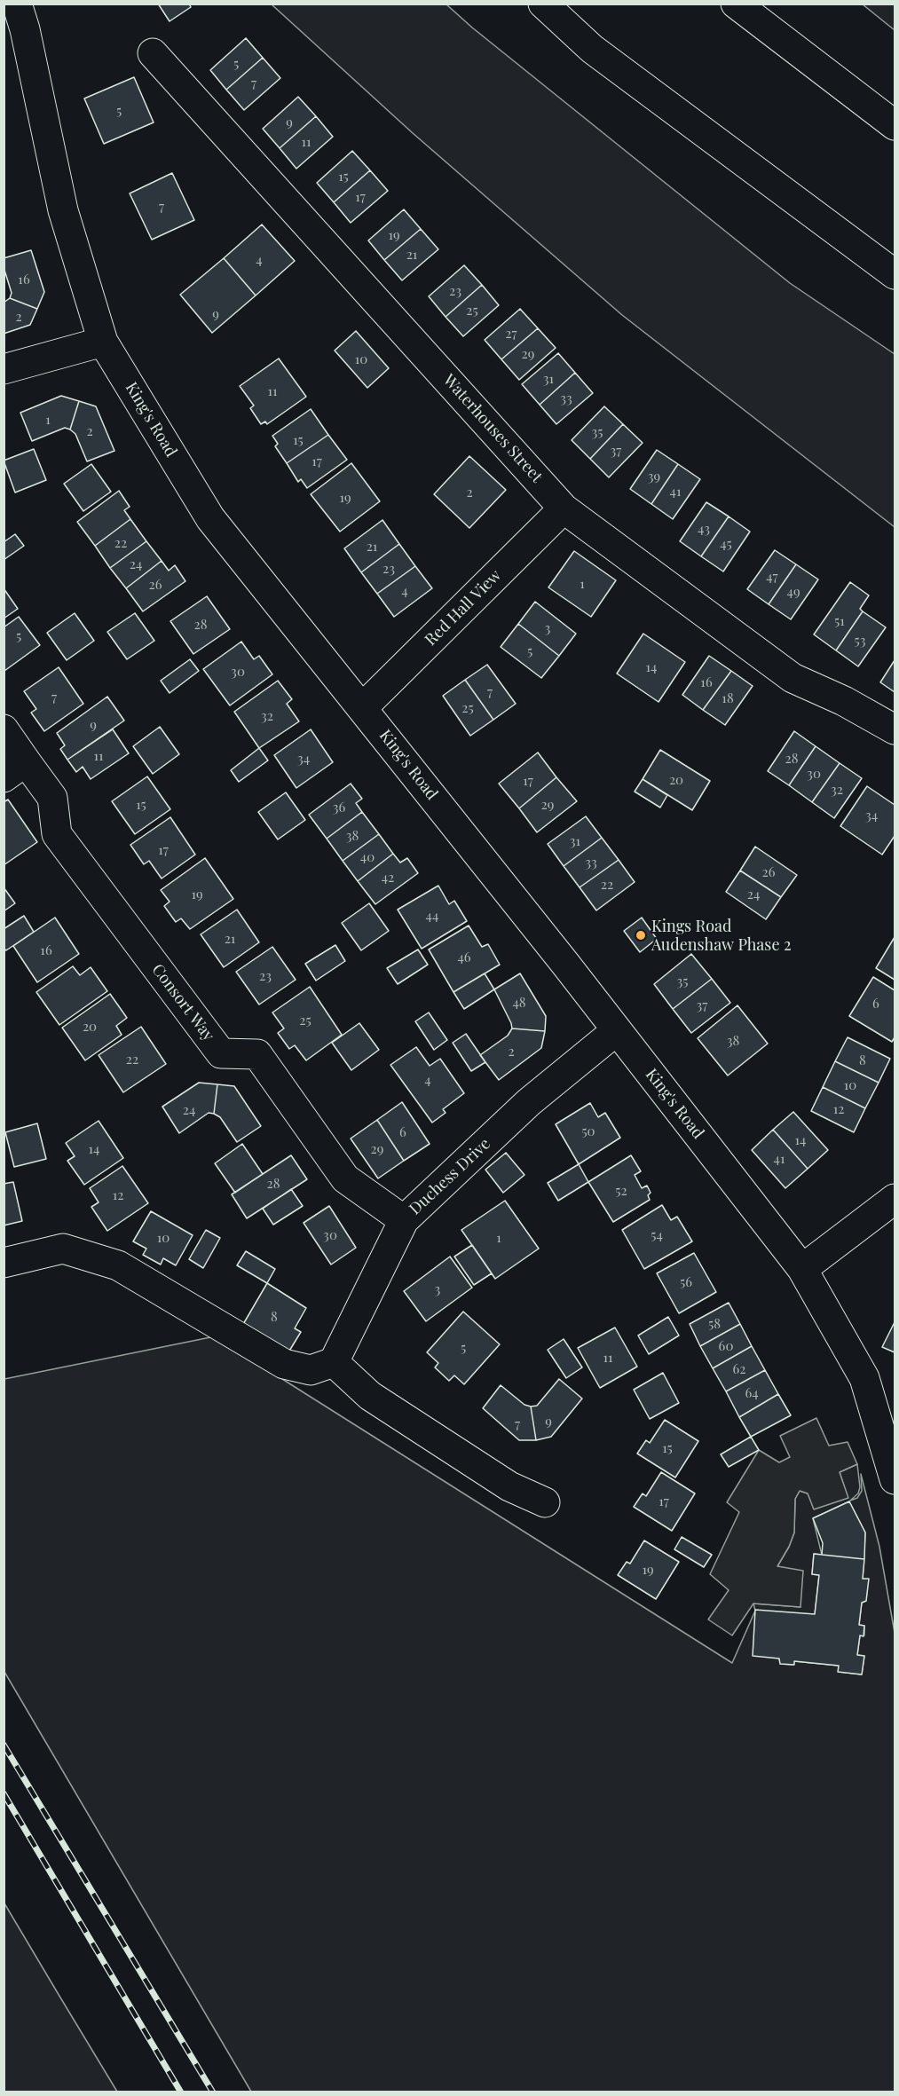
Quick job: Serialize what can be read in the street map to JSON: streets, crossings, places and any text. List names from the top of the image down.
{
  "streets": {
    "main road": [
      "King's Road",
      "Waterhouses Street",
      "Red Hall View",
      "Consort Way",
      "Duchess Drive"
    ]
  },
  "crossings": [
    ["King's Road", "Red Hall View"],
    ["King's Road", "Duchess Drive"],
    ["Waterhouses Street", "Red Hall View"],
    ["Consort Way", "Duchess Drive"]
  ],
  "places": ["Kings Road Audenshaw Phase 2"],
  "house_numbers": [
    "5",
    "7",
    "5",
    "9",
    "11",
    "15",
    "17",
    "7",
    "19",
    "21",
    "4",
    "16",
    "23",
    "25",
    "9",
    "2",
    "27",
    "29",
    "10",
    "31",
    "11",
    "33",
    "1",
    "2",
    "35",
    "15",
    "37",
    "17",
    "39",
    "41",
    "2",
    "19",
    "43",
    "22",
    "45",
    "21",
    "24",
    "23",
    "47",
    "1",
    "26",
    "4",
    "49",
    "51",
    "28",
    "3",
    "5",
    "53",
    "5",
    "14",
    "30",
    "16",
    "7",
    "7",
    "18",
    "25",
    "32",
    "9",
    "11",
    "34",
    "28",
    "30",
    "20",
    "17",
    "32",
    "15",
    "29",
    "36",
    "34",
    "38",
    "31",
    "17",
    "40",
    "33",
    "26",
    "42",
    "22",
    "19",
    "24",
    "44",
    "21",
    "16",
    "46",
    "23",
    "35",
    "48",
    "6",
    "37",
    "25",
    "20",
    "38",
    "2",
    "22",
    "8",
    "4",
    "10",
    "12",
    "24",
    "50",
    "6",
    "14",
    "14",
    "29",
    "41",
    "28",
    "52",
    "12",
    "30",
    "54",
    "10",
    "1",
    "56",
    "3",
    "8",
    "58",
    "60",
    "5",
    "11",
    "62",
    "64",
    "9",
    "7",
    "15",
    "17",
    "19"
  ]
}
